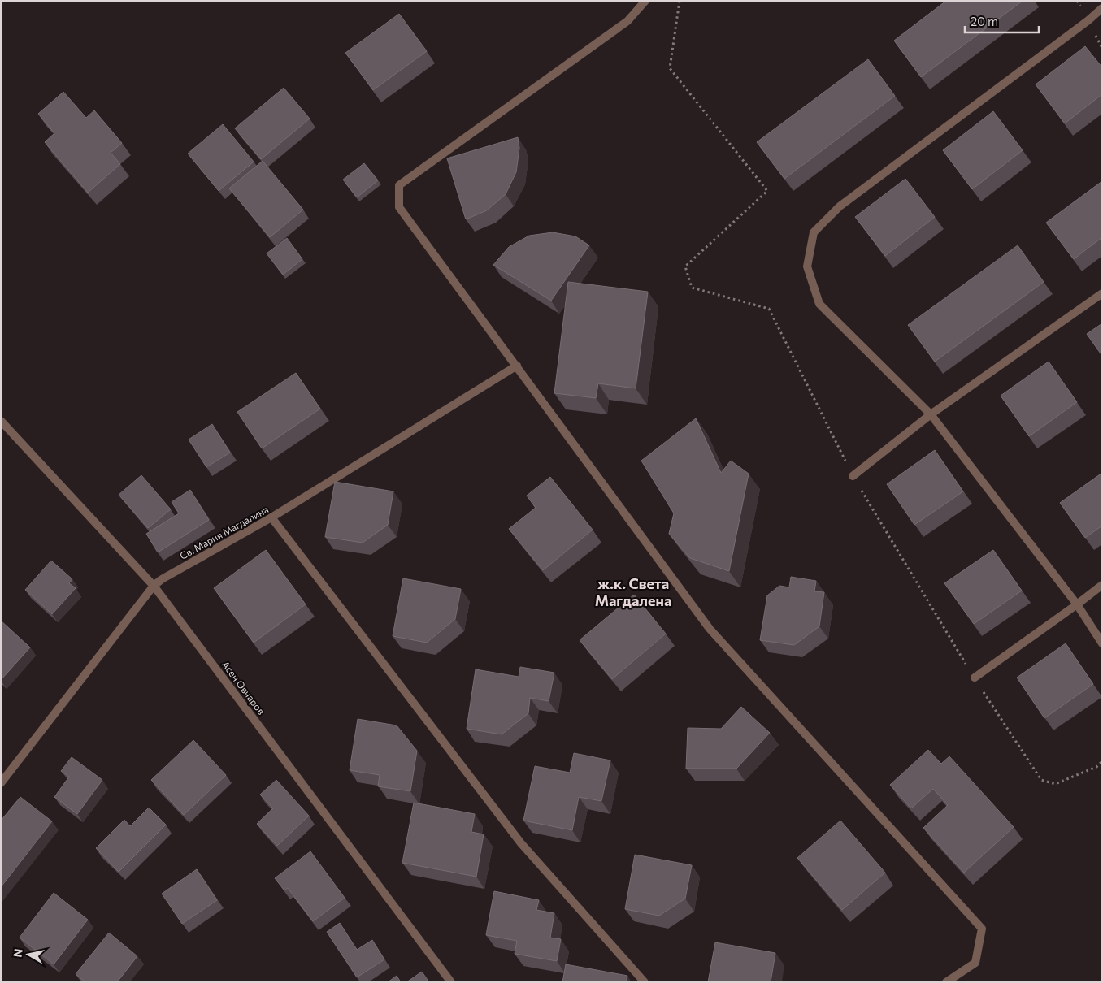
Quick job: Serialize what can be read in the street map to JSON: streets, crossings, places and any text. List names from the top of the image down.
{
  "streets": {
    "street": ["Св. Мария Магдалина", "Асен Овчаров"]
  },
  "crossings": [
    ["Св. Мария Магдалина", "Асен Овчаров"]
  ],
  "districts": ["ж.к. Света Магдалена"],
  "scale_bar": "20 m",
  "north": "left"
}
